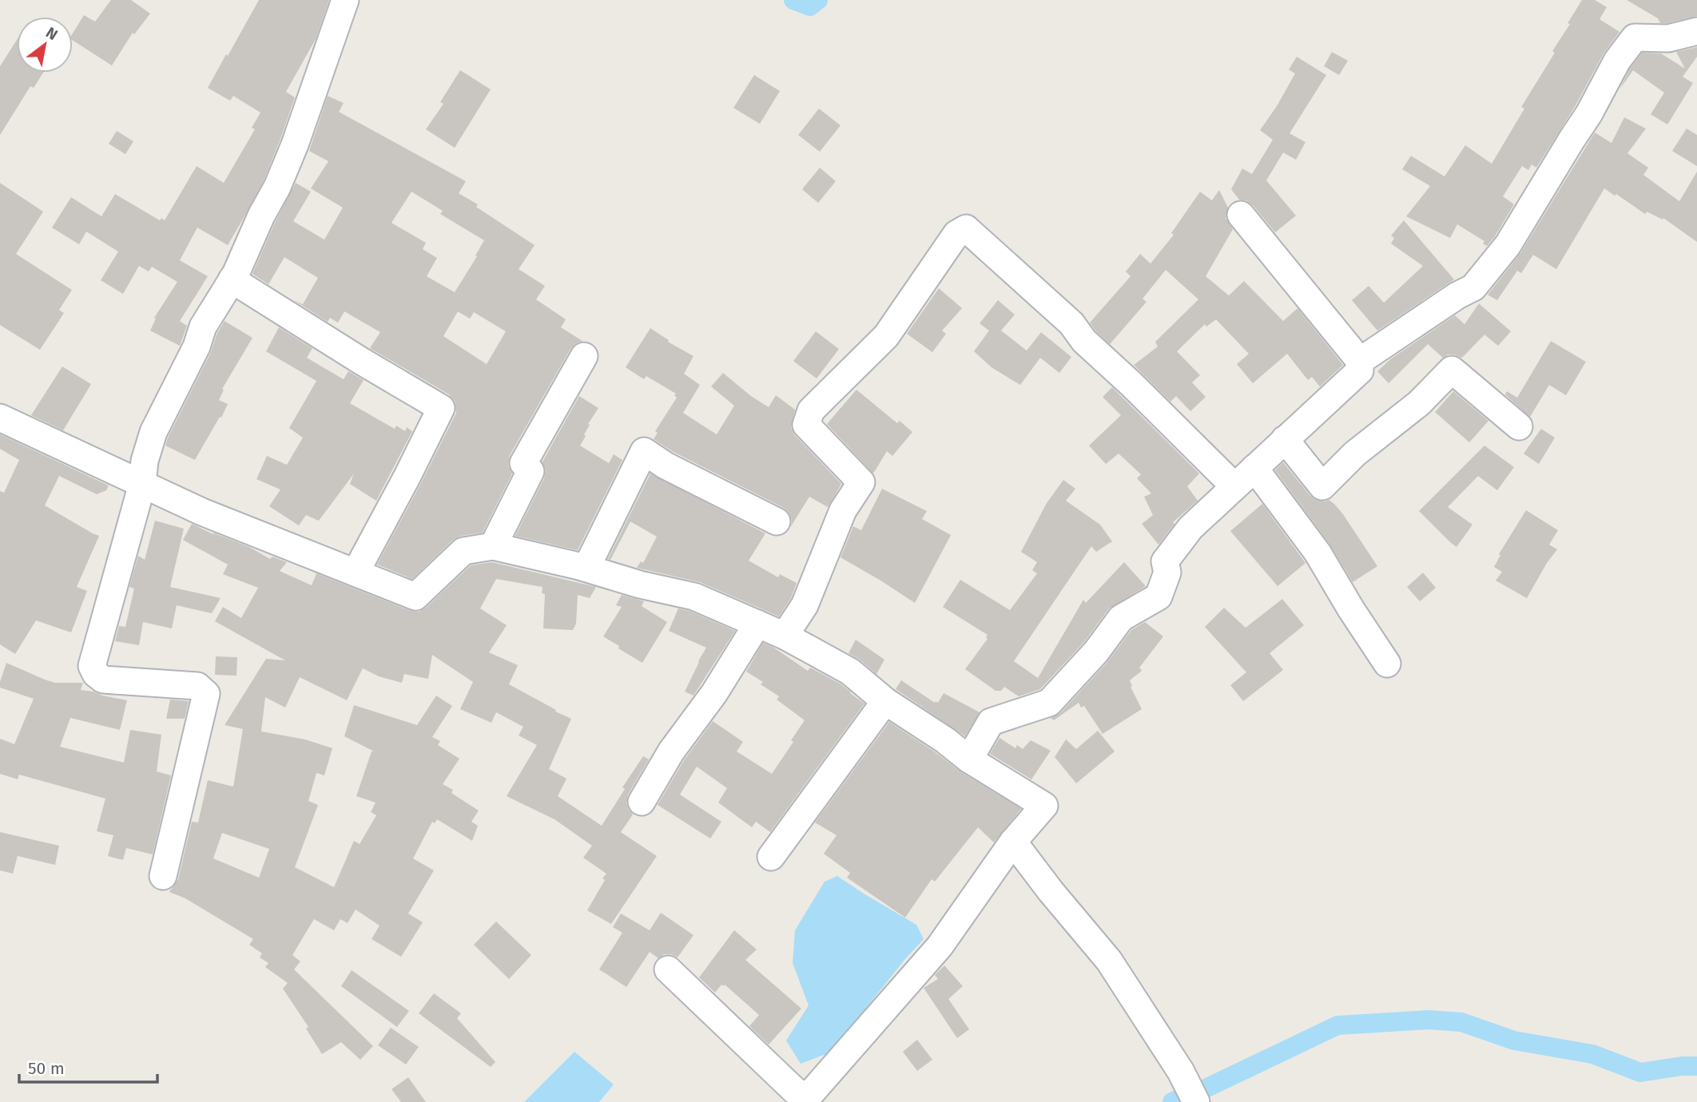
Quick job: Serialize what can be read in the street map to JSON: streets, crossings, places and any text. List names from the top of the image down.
{
  "scale_bar": "50 m",
  "north": "top right"
}
